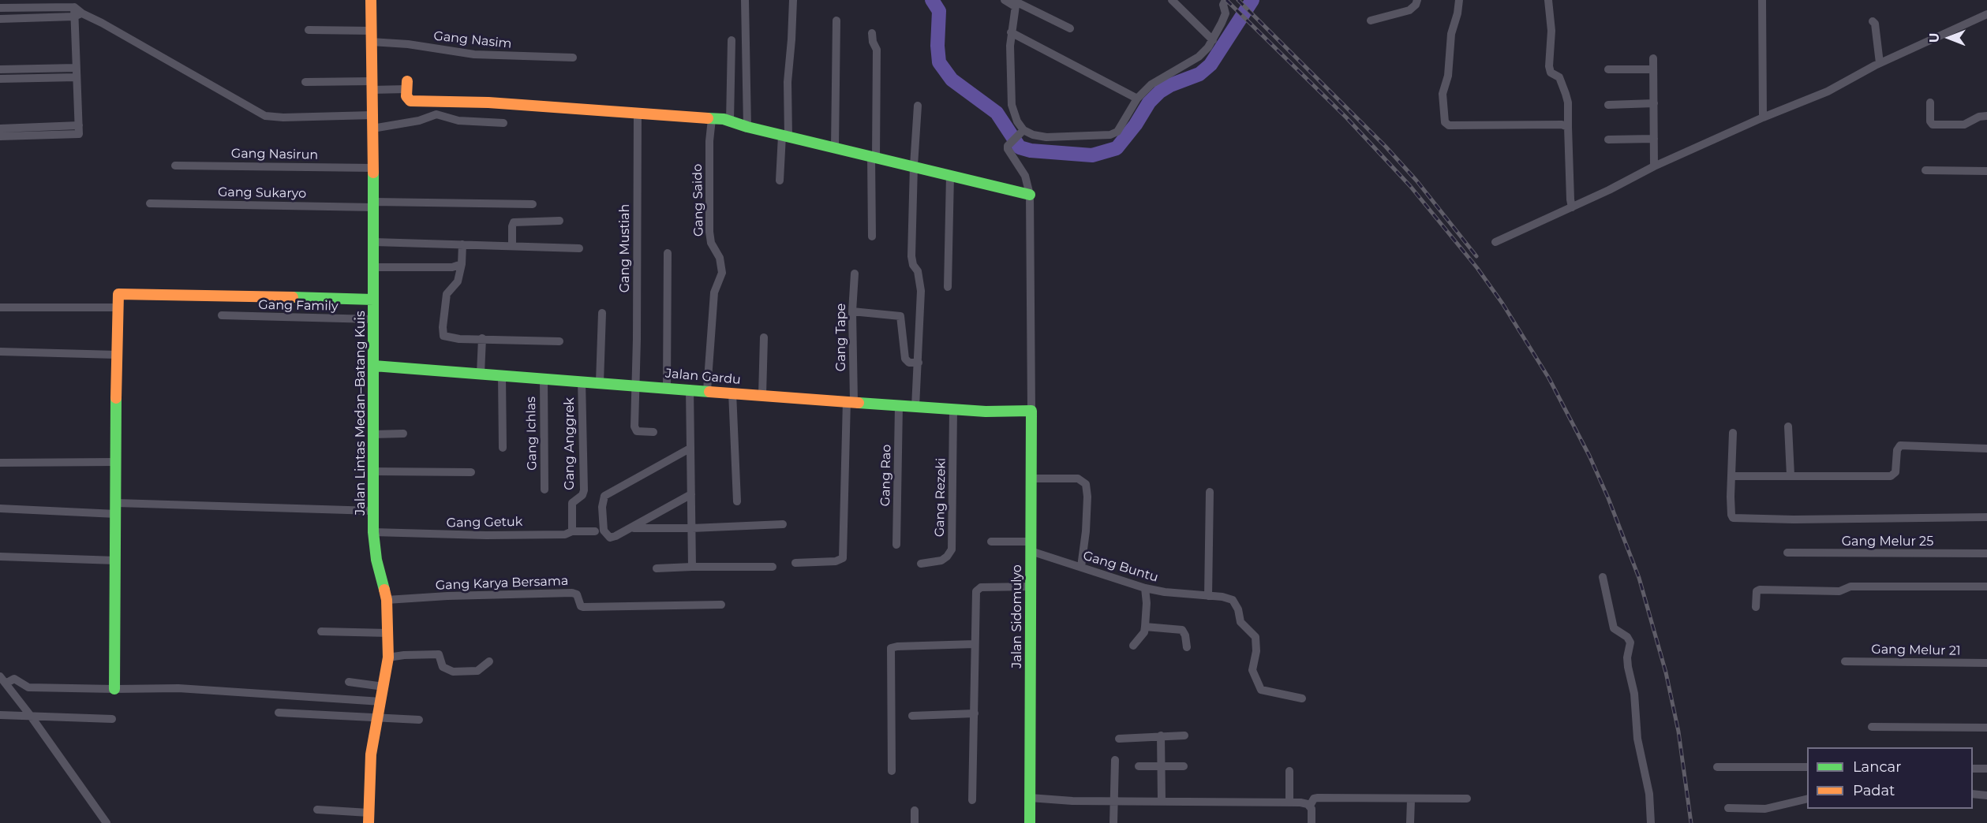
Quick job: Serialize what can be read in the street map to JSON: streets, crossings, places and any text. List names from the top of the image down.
{
  "streets": {
    "main road": ["Jalan Gardu", "Jalan Lintas Medan–Batang Kuis", "Jalan Sidomulyo"],
    "street": [
      "Gang Nasim",
      "Gang Nasirun",
      "Gang Sukaryo",
      "Gang Saido",
      "Gang Mustiah",
      "Gang Family",
      "Gang Tape",
      "Gang Ichlas",
      "Gang Anggrek",
      "Gang Rao",
      "Gang Rezeki",
      "Gang Getuk",
      "Gang Melur 25",
      "Gang Buntu",
      "Gang Karya Bersama",
      "Gang Melur 21"
    ]
  },
  "crossings": [
    ["Gang Nasim", "Jalan Lintas Medan–Batang Kuis"],
    ["Gang Nasirun", "Jalan Lintas Medan–Batang Kuis"],
    ["Gang Sukaryo", "Jalan Lintas Medan–Batang Kuis"],
    ["Gang Saido", "Jalan Gardu"],
    ["Gang Mustiah", "Jalan Gardu"],
    ["Gang Family", "Jalan Lintas Medan–Batang Kuis"],
    ["Gang Tape", "Jalan Gardu"],
    ["Jalan Gardu", "Jalan Lintas Medan–Batang Kuis"],
    ["Jalan Gardu", "Gang Ichlas"],
    ["Jalan Gardu", "Gang Anggrek"],
    ["Jalan Gardu", "Gang Rao"],
    ["Jalan Gardu", "Gang Rezeki"],
    ["Jalan Gardu", "Jalan Sidomulyo"],
    ["Jalan Lintas Medan–Batang Kuis", "Gang Getuk"],
    ["Jalan Lintas Medan–Batang Kuis", "Gang Karya Bersama"],
    ["Gang Anggrek", "Gang Getuk"],
    ["Gang Buntu", "Jalan Sidomulyo"]
  ],
  "legend": ["Lancar", "Padat"],
  "north": "left"
}
